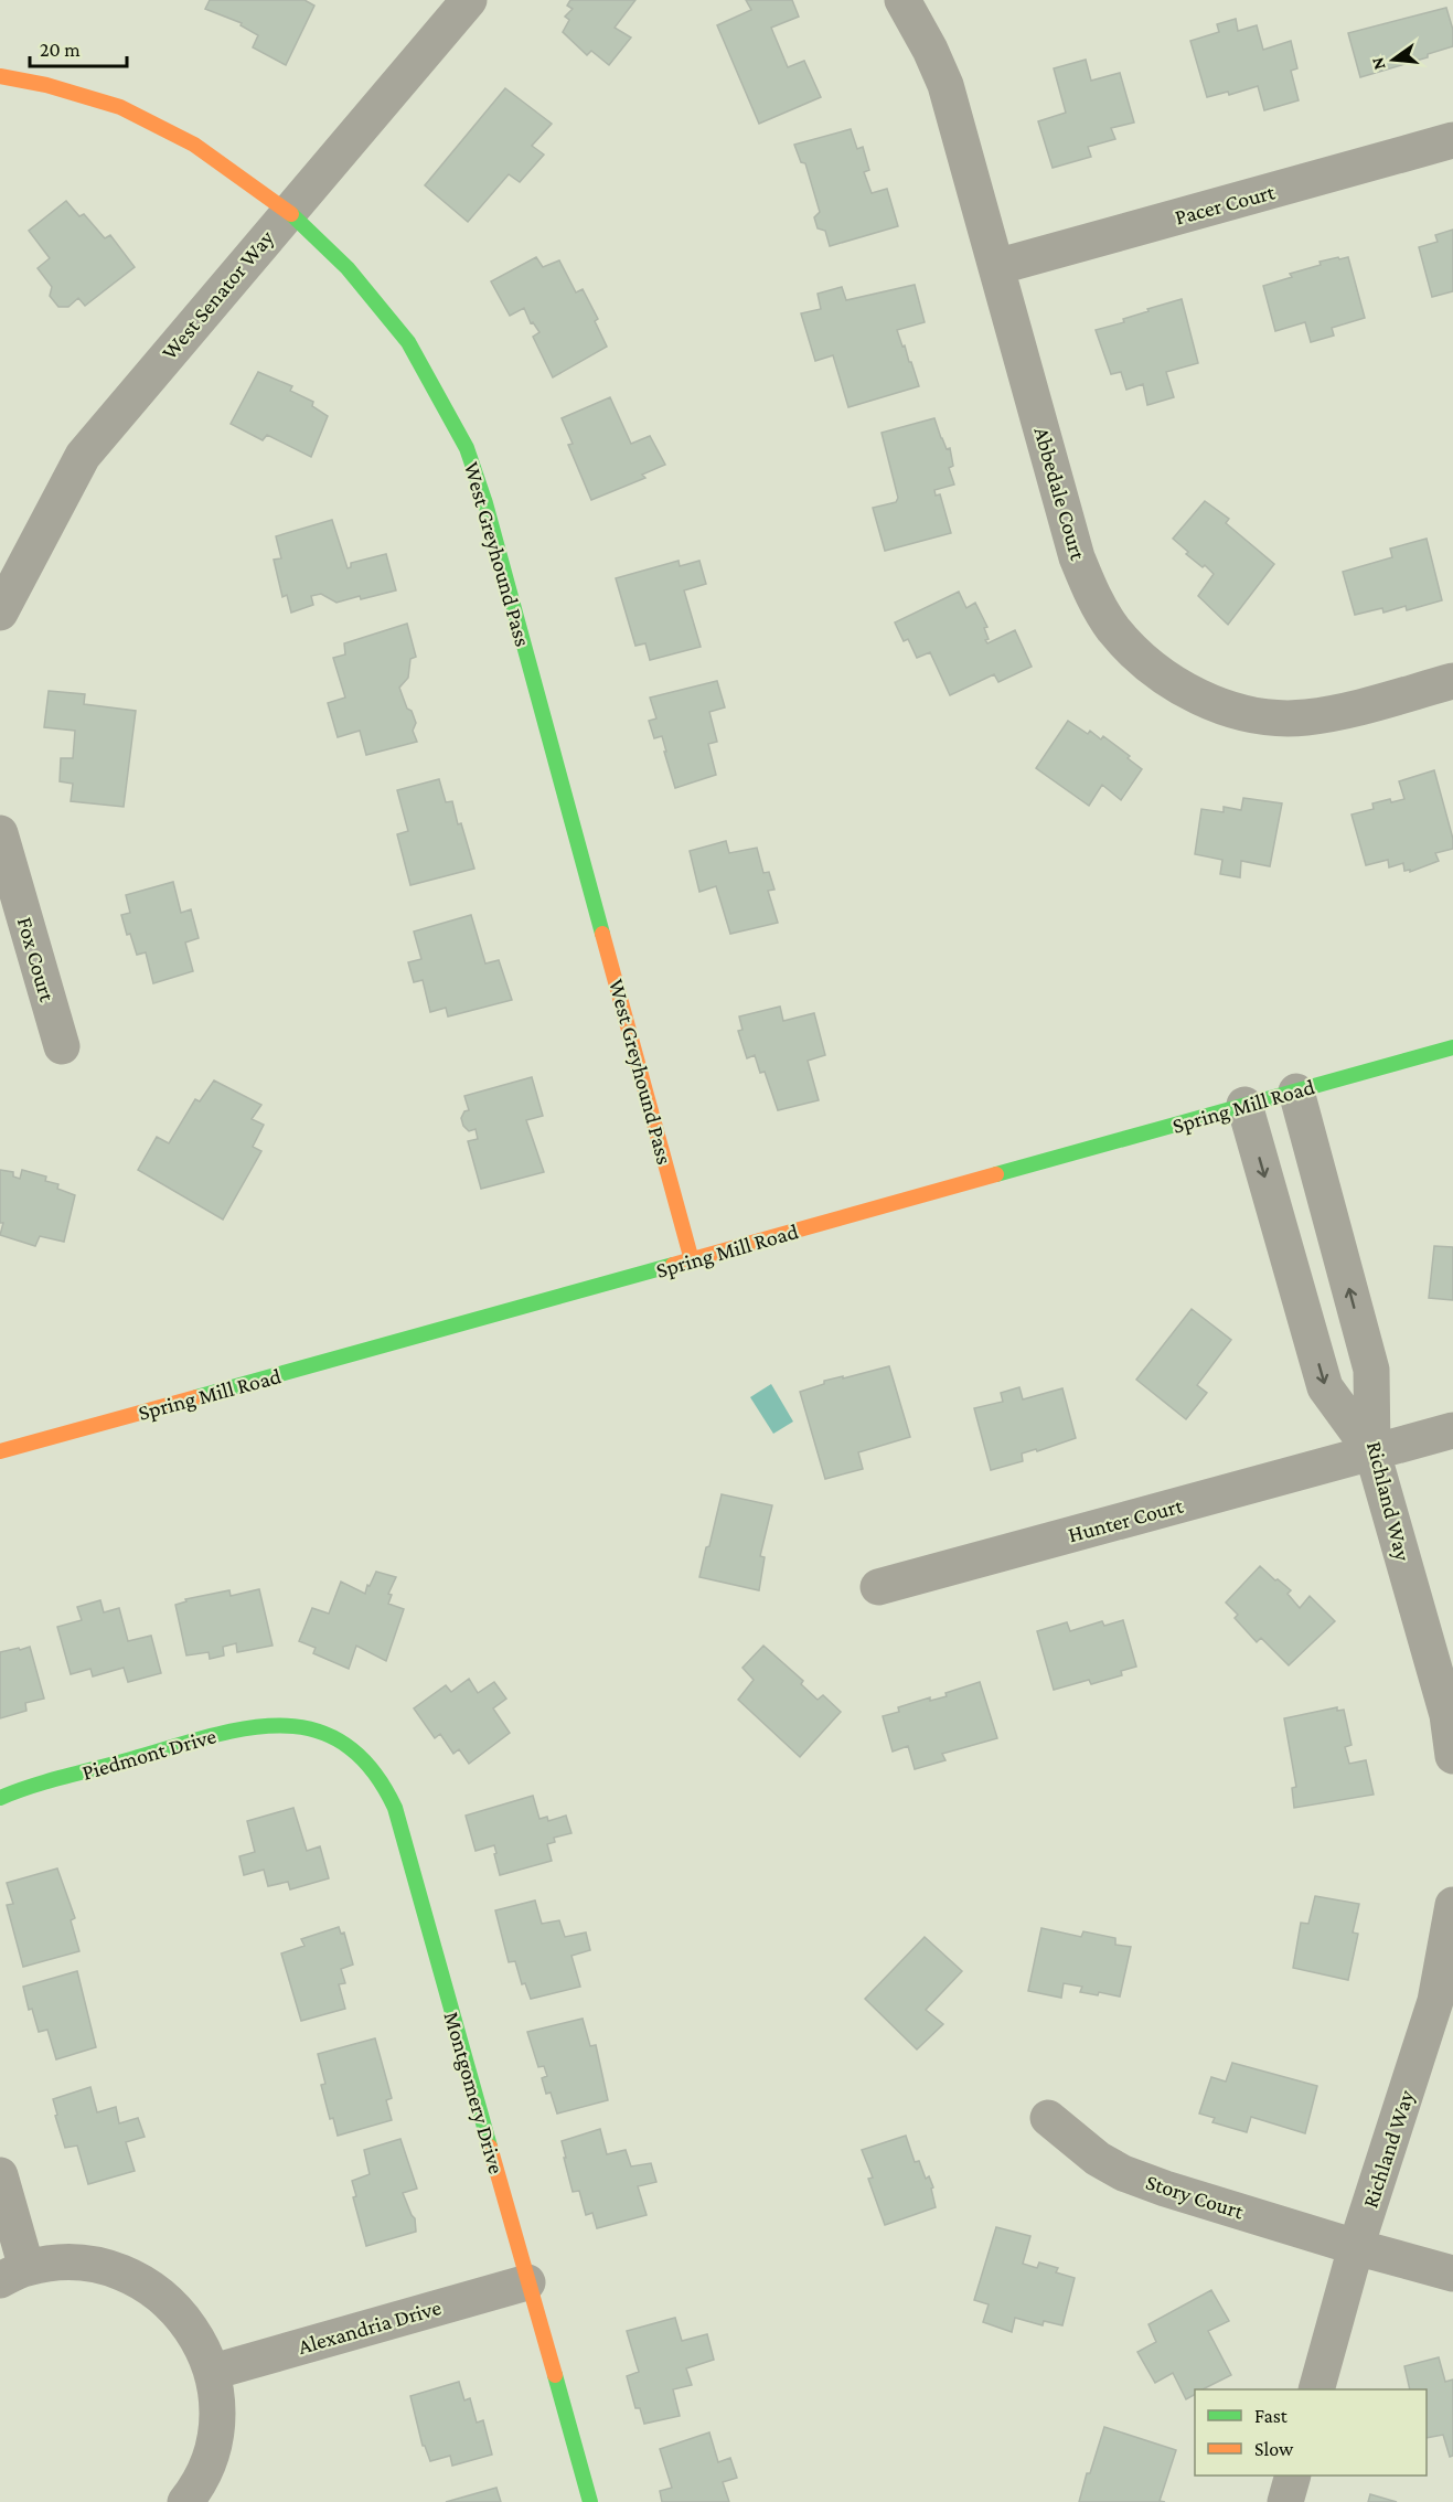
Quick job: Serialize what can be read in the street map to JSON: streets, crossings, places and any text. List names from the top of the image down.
{
  "streets": {
    "street": [
      "Pacer Court",
      "West Senator Way",
      "Abbedale Court",
      "West Greyhound Pass",
      "Fox Court",
      "Spring Mill Road",
      "Richland Way",
      "Hunter Court",
      "Piedmont Drive",
      "Montgomery Drive",
      "Story Court",
      "Alexandria Drive"
    ]
  },
  "crossings": [
    ["Pacer Court", "Abbedale Court"],
    ["West Senator Way", "West Greyhound Pass"],
    ["West Greyhound Pass", "Spring Mill Road"],
    ["Spring Mill Road", "Richland Way"],
    ["Richland Way", "Hunter Court"],
    ["Richland Way", "Story Court"],
    ["Piedmont Drive", "Montgomery Drive"],
    ["Montgomery Drive", "Alexandria Drive"]
  ],
  "legend": ["Fast", "Slow"],
  "scale_bar": "20 m",
  "north": "left"
}
